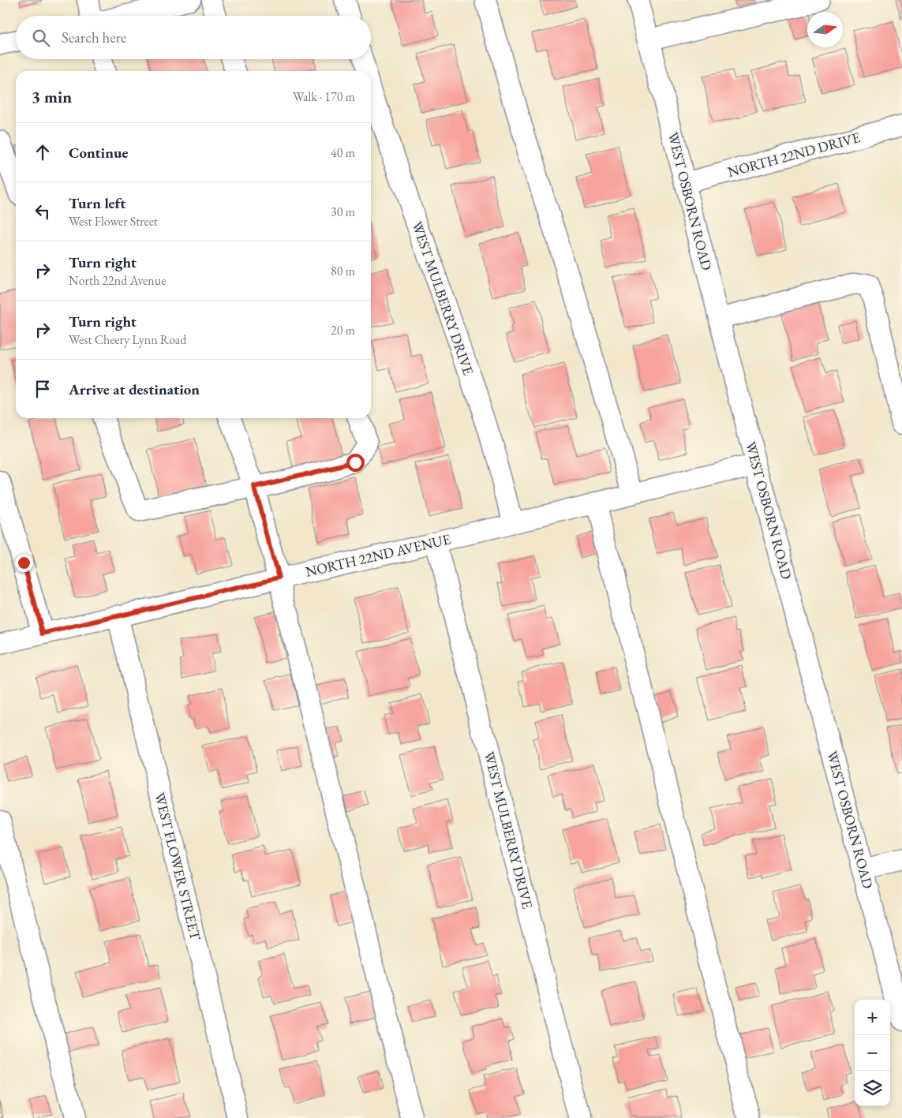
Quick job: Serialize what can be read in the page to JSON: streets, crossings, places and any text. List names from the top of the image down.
{
  "streets": {
    "street": [
      "NORTH 22ND DRIVE",
      "WEST OSBORN ROAD",
      "WEST MULBERRY DRIVE",
      "NORTH 22ND AVENUE",
      "WEST FLOWER STREET"
    ]
  },
  "crossings": [
    ["NORTH 22ND DRIVE", "WEST OSBORN ROAD"],
    ["WEST OSBORN ROAD", "NORTH 22ND AVENUE"],
    ["WEST MULBERRY DRIVE", "NORTH 22ND AVENUE"],
    ["NORTH 22ND AVENUE", "WEST FLOWER STREET"]
  ],
  "north": "right",
  "page": {
    "search": "Search here",
    "heading": ["3 min", "Walk · 170 m"],
    "list": [
      ["Continue", "40 m"],
      ["Turn left", "West Flower Street", "30 m"],
      ["Turn right", "North 22nd Avenue", "80 m"],
      ["Turn right", "West Cheery Lynn Road", "20 m"],
      "Arrive at destination"
    ],
    "map_buttons": ["+", "−"]
  }
}
